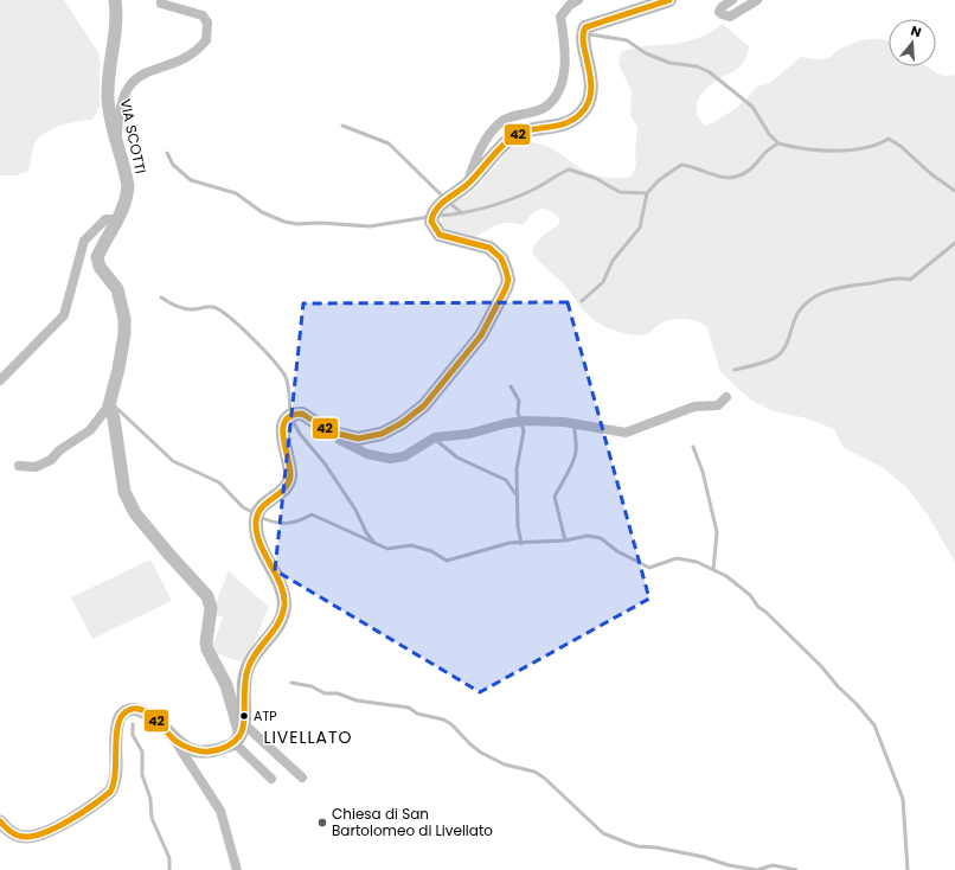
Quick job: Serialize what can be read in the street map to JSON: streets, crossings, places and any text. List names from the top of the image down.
{
  "streets": {
    "street": ["VIA SCOTTI"]
  },
  "districts": ["LIVELLATO"],
  "places": ["ATP", "Chiesa di San Bartolomeo di Livellato"],
  "lines": ["transit line 42"],
  "north": "top"
}
